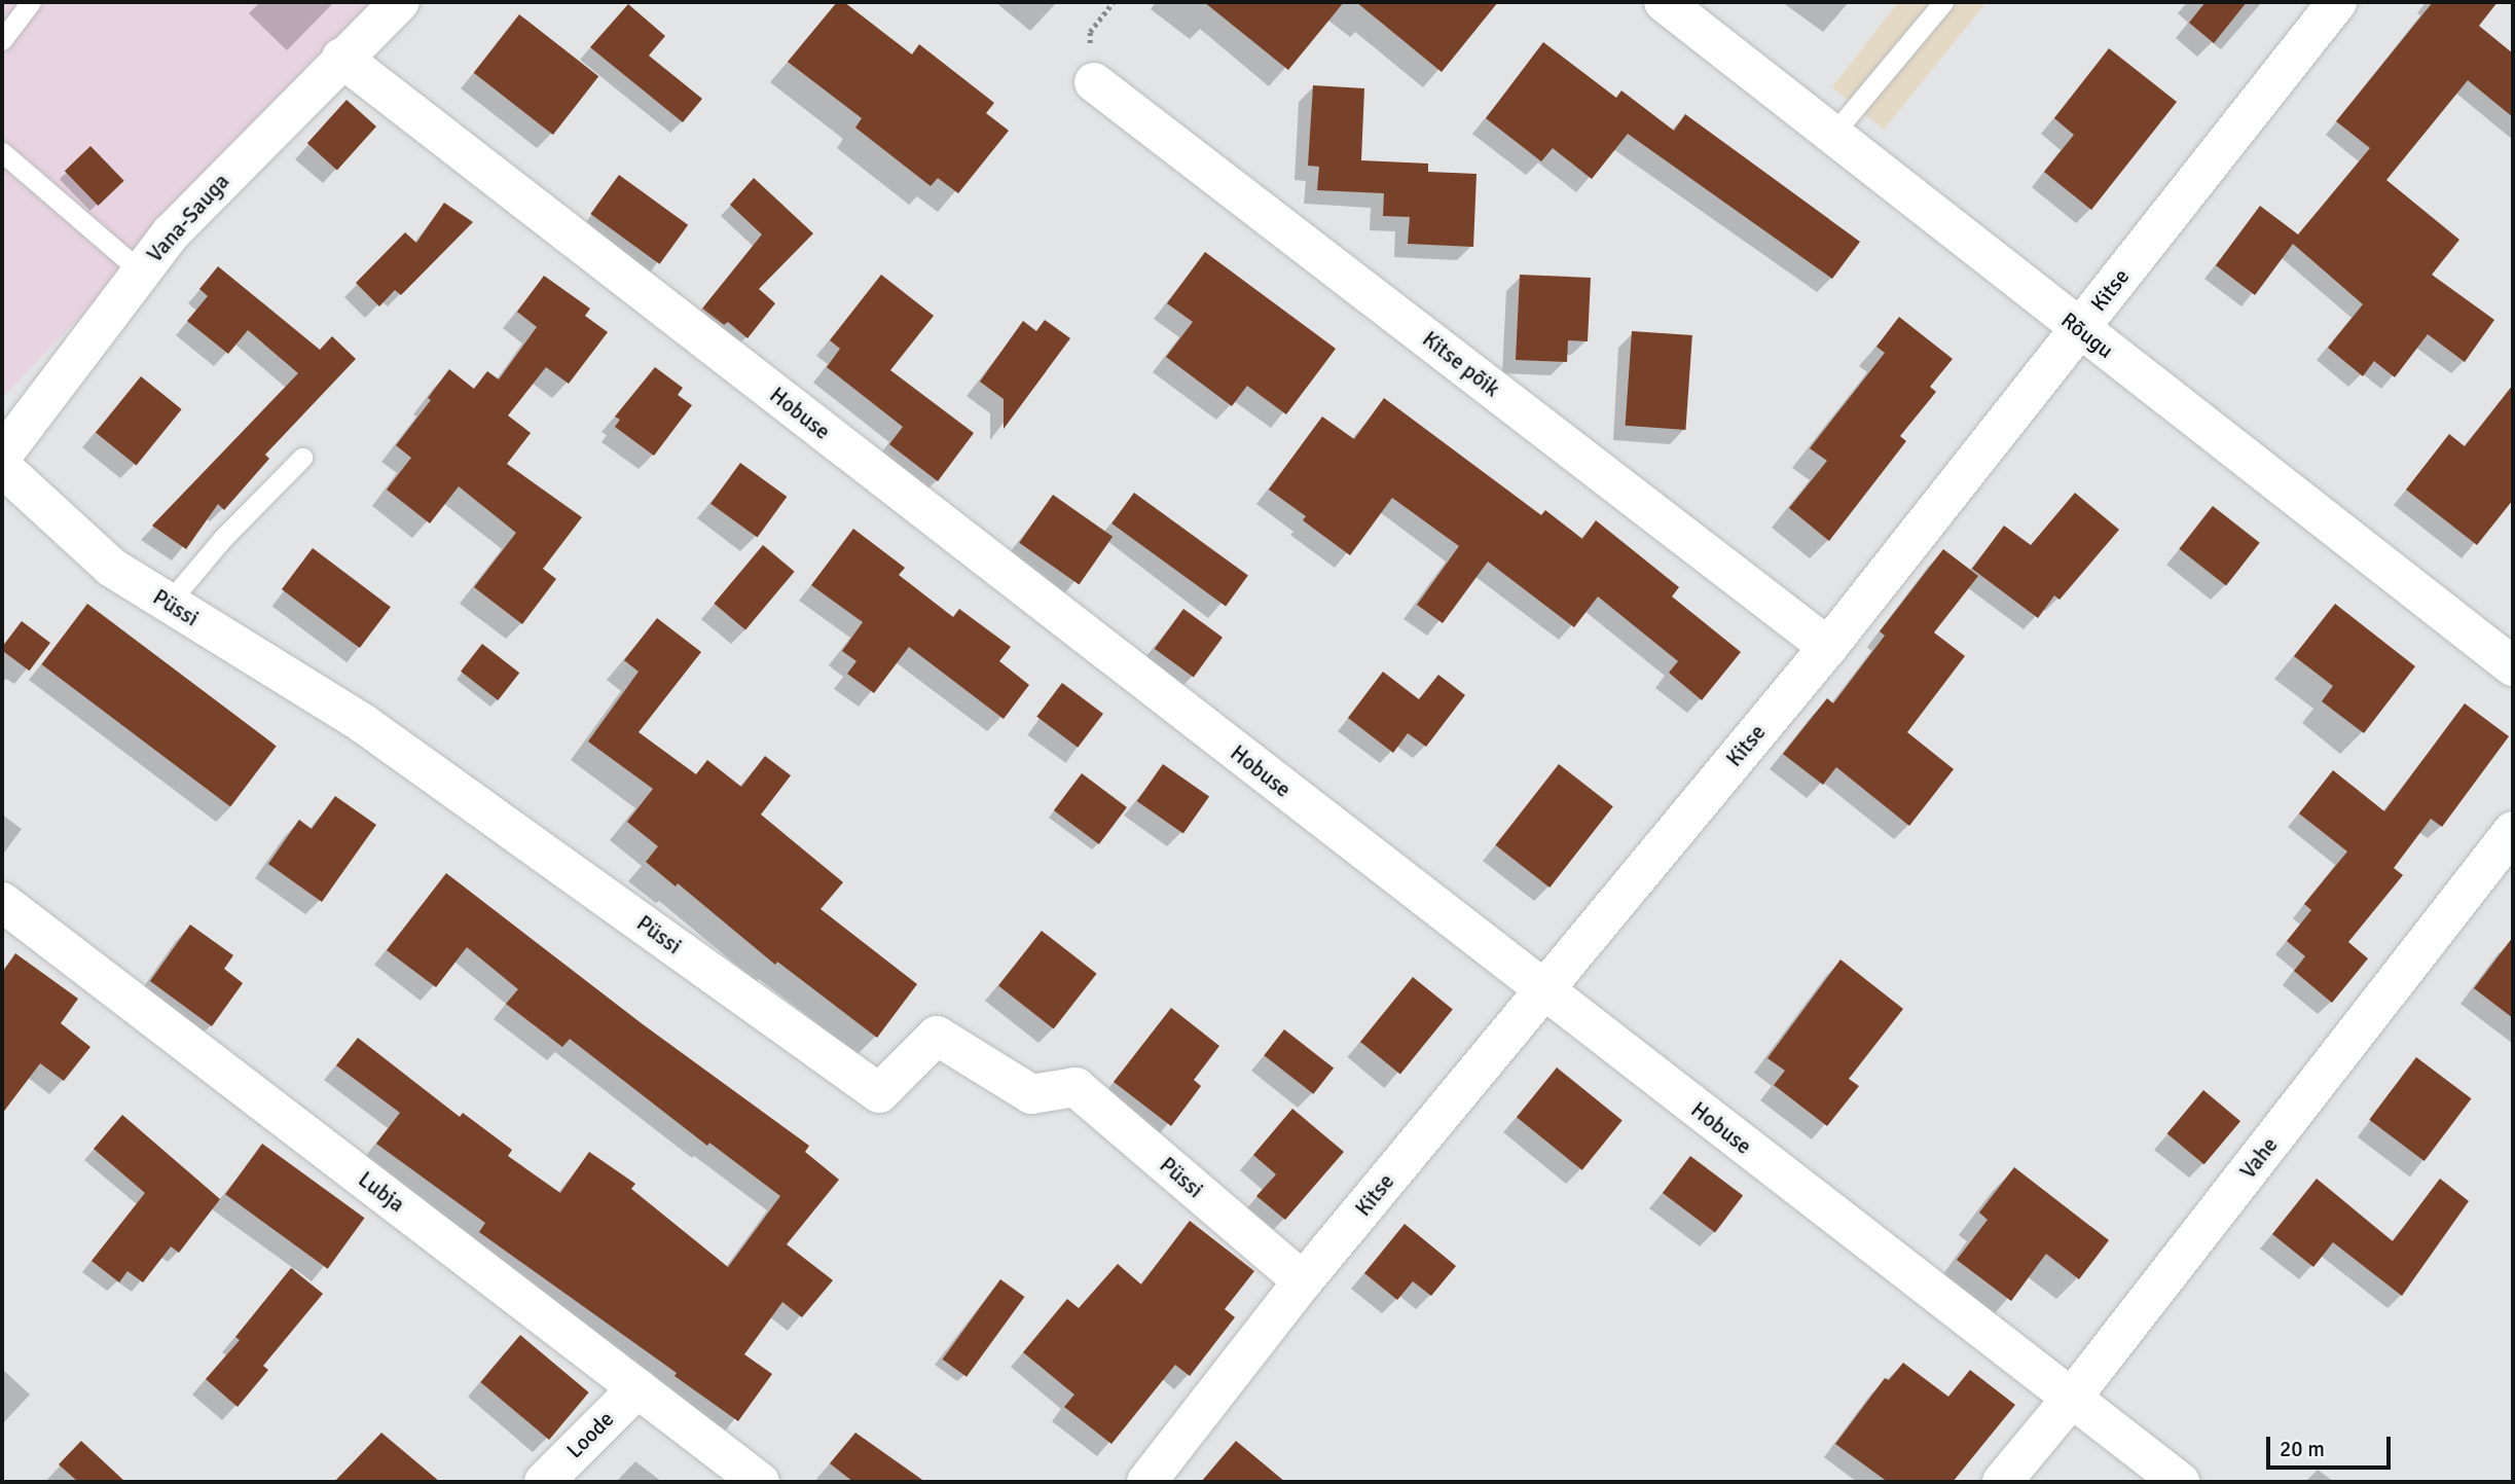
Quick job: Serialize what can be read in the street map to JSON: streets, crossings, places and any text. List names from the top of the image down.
{
  "streets": {
    "street": [
      "Vana-Sauga",
      "Kitse",
      "Rõugu",
      "Kitse põik",
      "Hobuse",
      "Püssi",
      "Vahe",
      "Lubja",
      "Loode"
    ]
  },
  "crossings": [
    ["Vana-Sauga", "Hobuse"],
    ["Kitse", "Rõugu"],
    ["Kitse", "Kitse põik"],
    ["Kitse", "Hobuse"],
    ["Kitse", "Püssi"],
    ["Hobuse", "Vahe"],
    ["Lubja", "Loode"]
  ],
  "scale_bar": "20 m"
}
